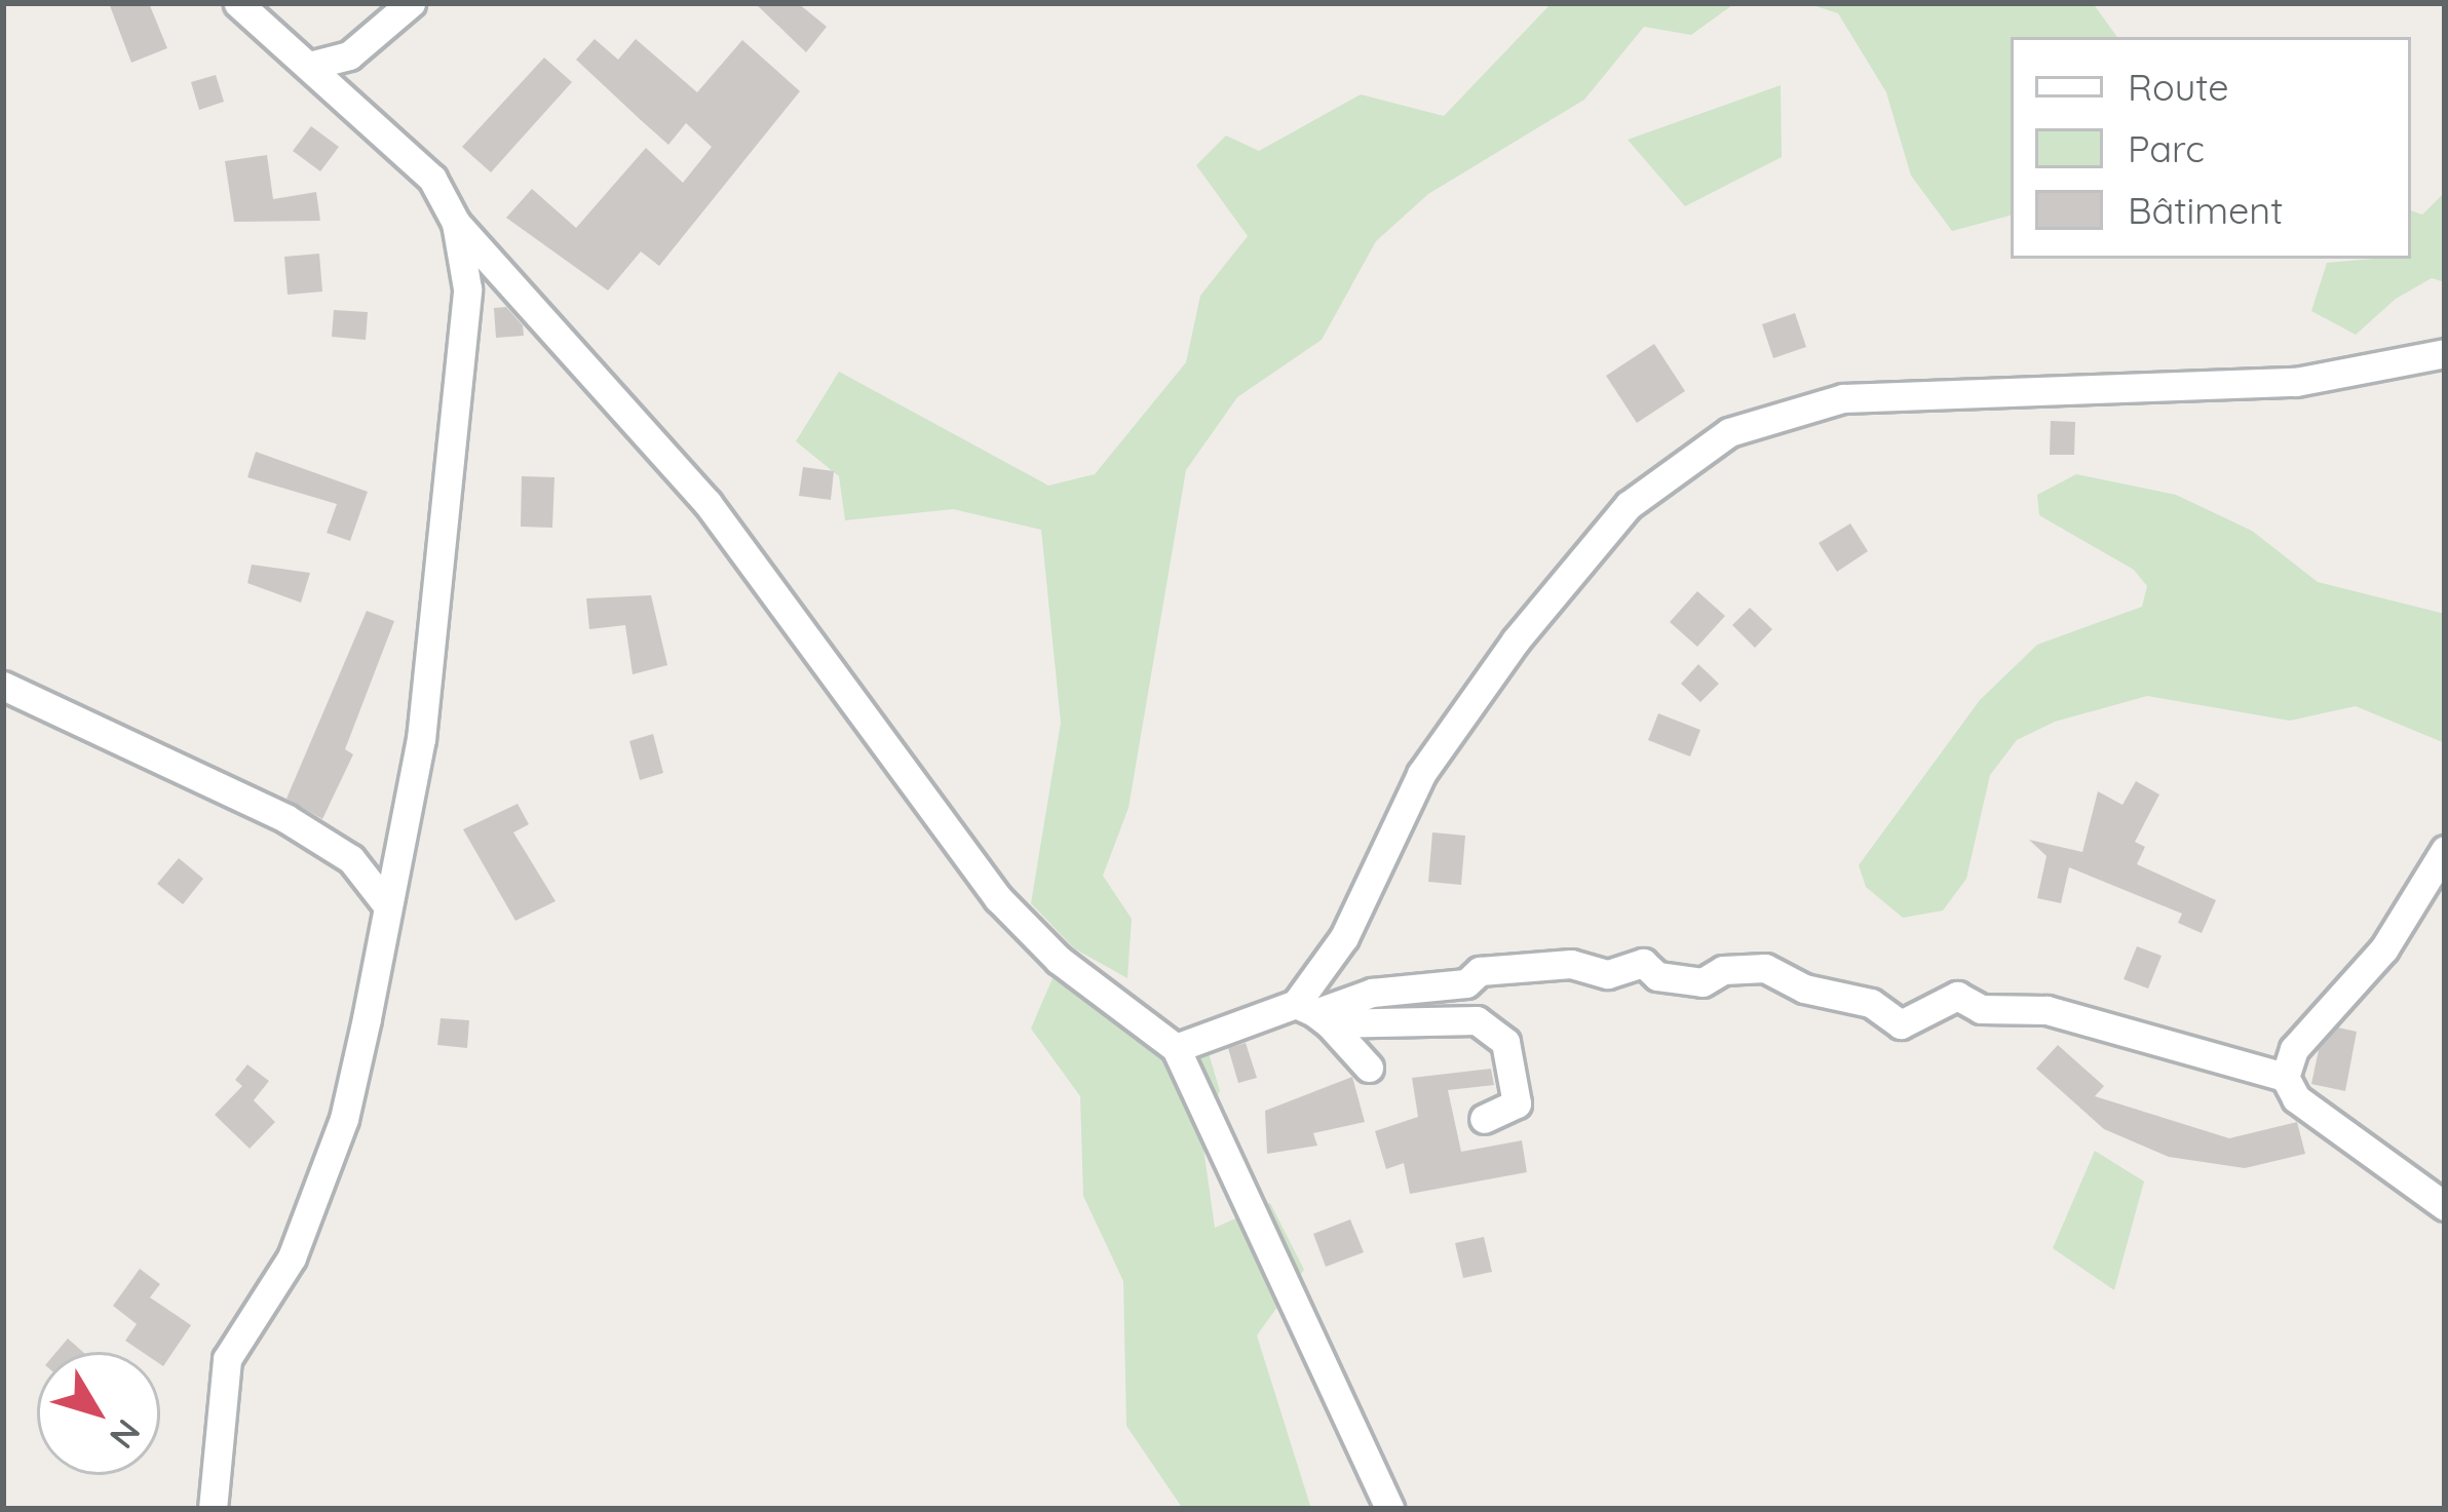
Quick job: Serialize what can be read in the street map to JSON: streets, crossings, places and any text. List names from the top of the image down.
{
  "legend": ["Route", "Parc", "Bâtiment"],
  "north": "bottom right"
}
